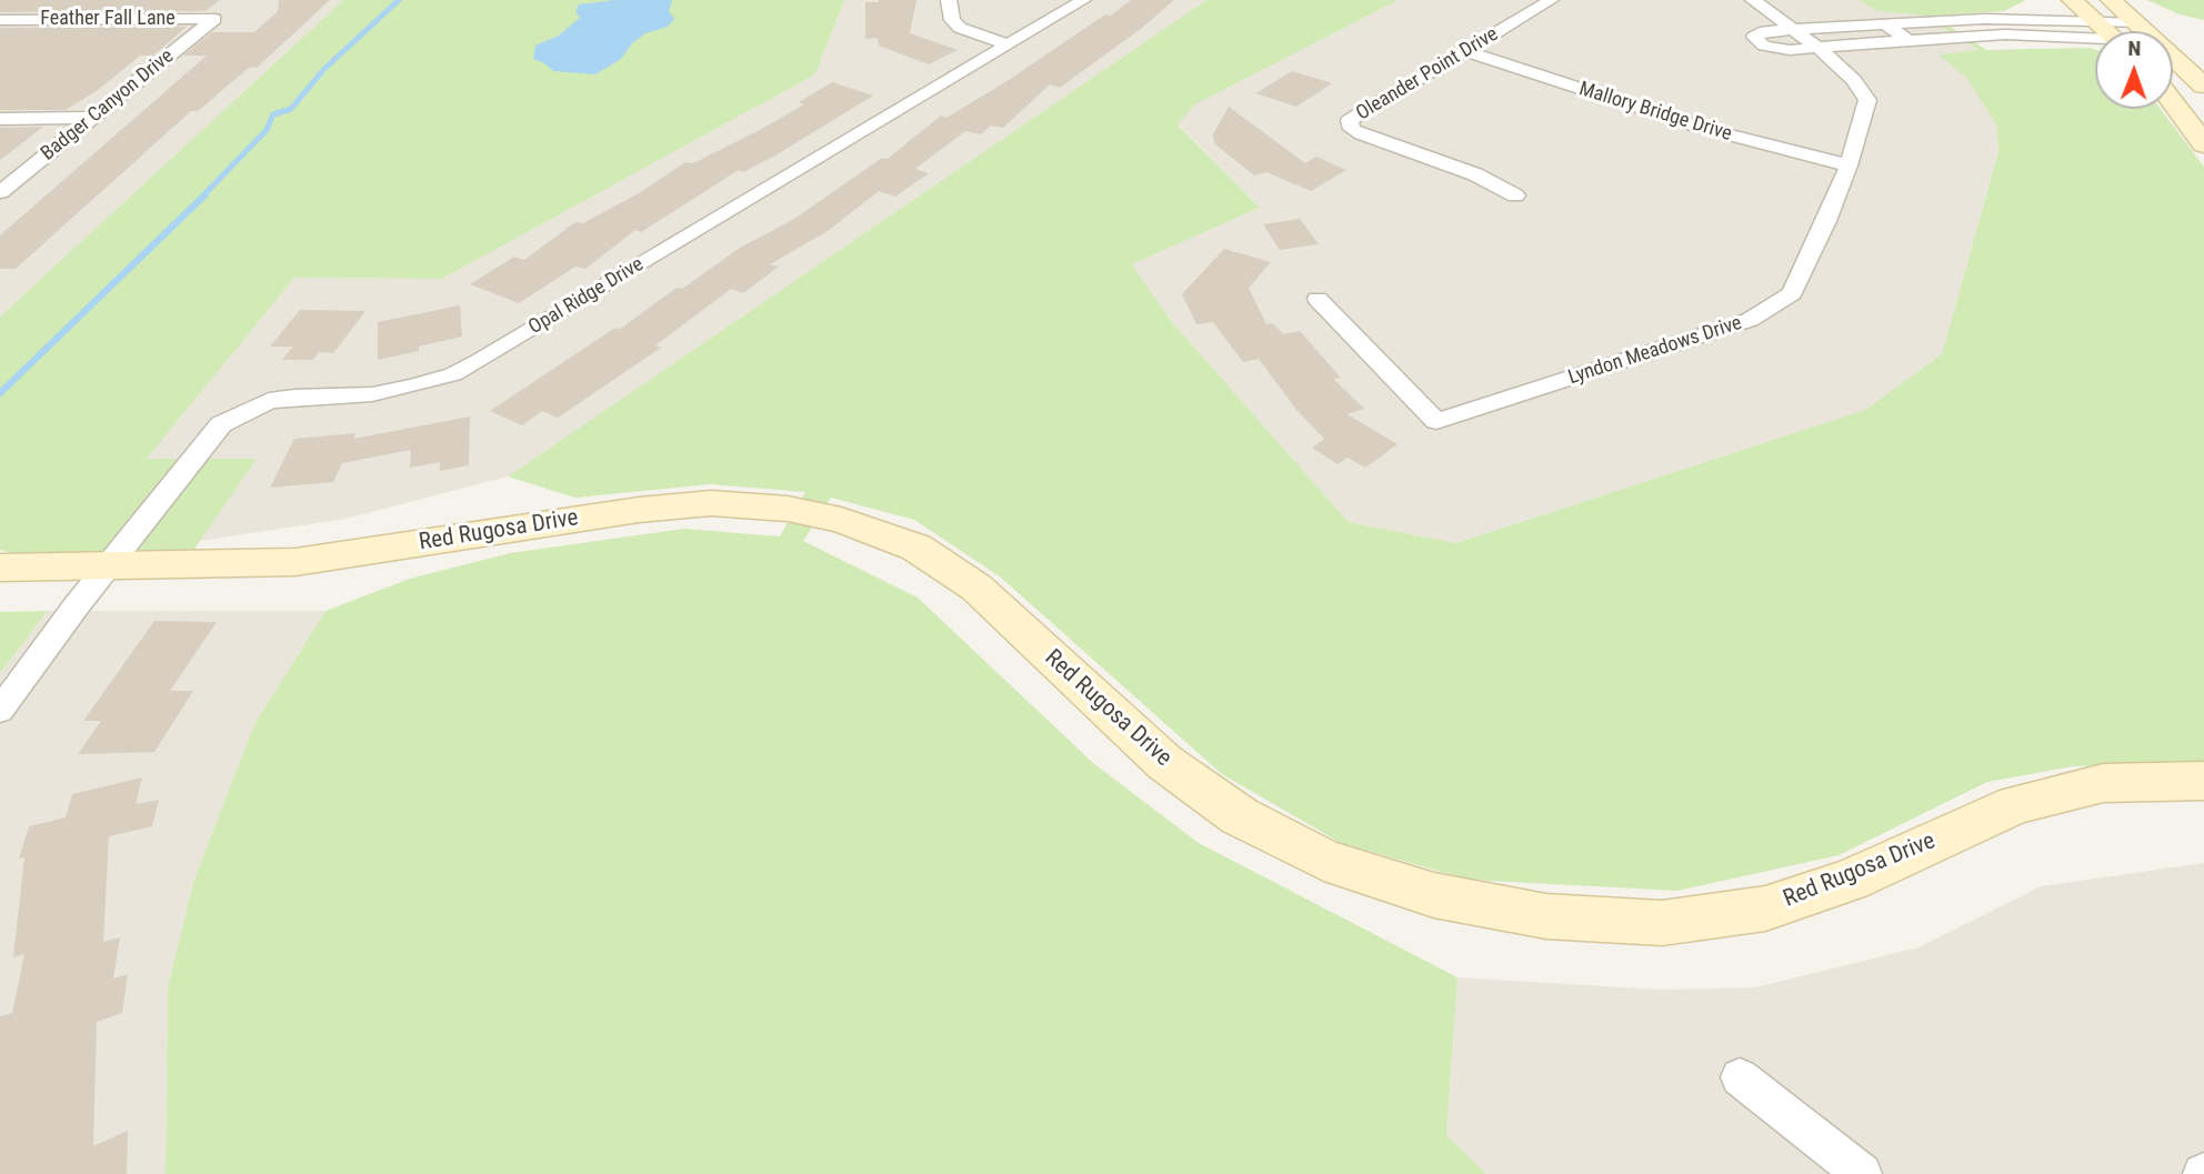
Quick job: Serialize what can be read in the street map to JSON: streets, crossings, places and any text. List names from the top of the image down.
{
  "streets": {
    "street": [
      "Feather Fall Lane",
      "Oleander Point Drive",
      "Badger Canyon Drive",
      "Mallory Bridge Drive",
      "Opal Ridge Drive",
      "Lyndon Meadows Drive",
      "Red Rugosa Drive"
    ]
  },
  "crossings": [
    ["Feather Fall Lane", "Badger Canyon Drive"],
    ["Oleander Point Drive", "Mallory Bridge Drive"],
    ["Mallory Bridge Drive", "Lyndon Meadows Drive"],
    ["Opal Ridge Drive", "Red Rugosa Drive"]
  ],
  "north": "top"
}
